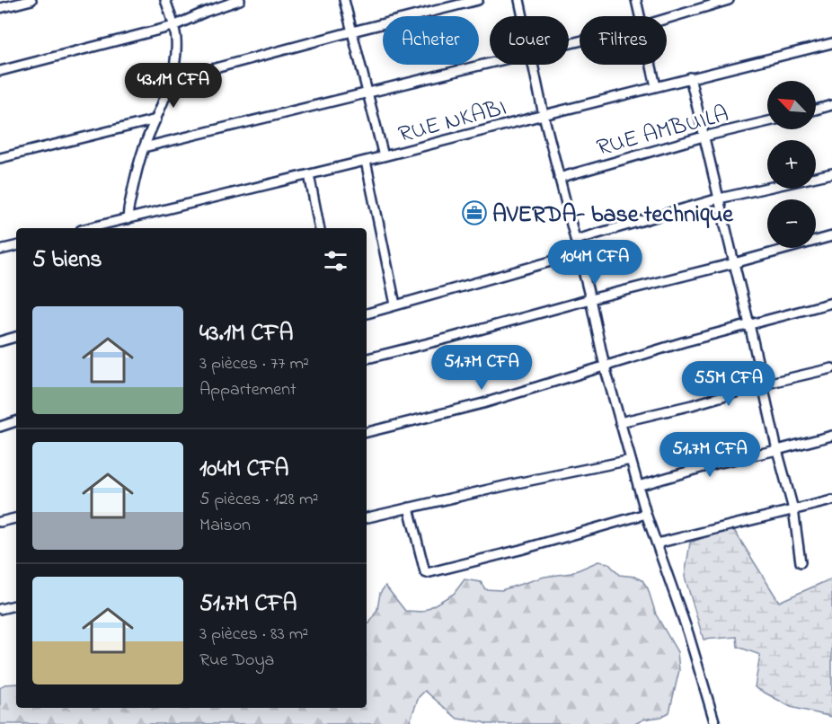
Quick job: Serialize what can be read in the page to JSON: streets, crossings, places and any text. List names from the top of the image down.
{
  "streets": {
    "street": ["RUE NKABI", "RUE AMBUILA"]
  },
  "places": {
    "office": ["AVERDA- base technique"]
  },
  "north": "top left",
  "page": {
    "chip": ["Acheter", "Louer", "Filtres"],
    "price": [
      "43.1M CFA",
      "104M CFA",
      "51.7M CFA",
      "55M CFA",
      "51.7M CFA"
    ],
    "map_buttons": ["+", "−"],
    "heading": "5 biens",
    "list": [
      {
        "name": "43.1M CFA",
        "note": "3 pièces · 77 m² · Appartement"
      },
      {
        "name": "104M CFA",
        "note": "5 pièces · 128 m² · Maison"
      },
      {
        "name": "51.7M CFA",
        "note": "3 pièces · 83 m² · Rue Doya"
      }
    ]
  }
}
